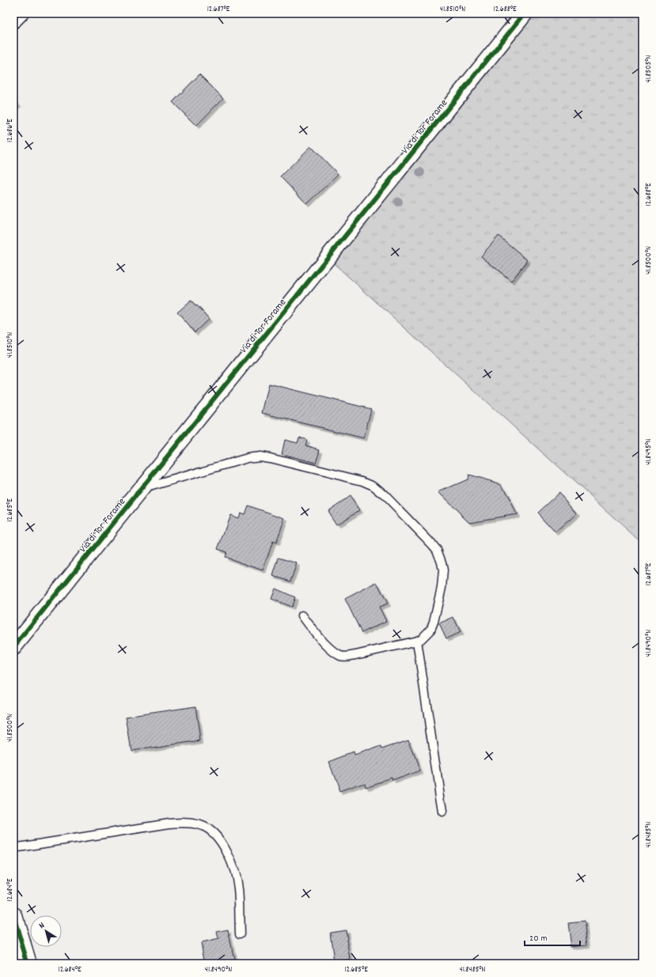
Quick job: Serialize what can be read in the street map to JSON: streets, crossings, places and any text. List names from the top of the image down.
{
  "streets": {
    "street": ["Via di Tor Forame"]
  },
  "scale_bar": "20 m",
  "north": "top left",
  "coordinates": [
    "12.687°E",
    "41.8510°N",
    "12.688°E",
    "41.8505°N",
    "12.686°E",
    "41.8500°N",
    "41.8495°N",
    "12.685°E",
    "41.8490°N",
    "41.8485°N",
    "12.684°E"
  ]
}
